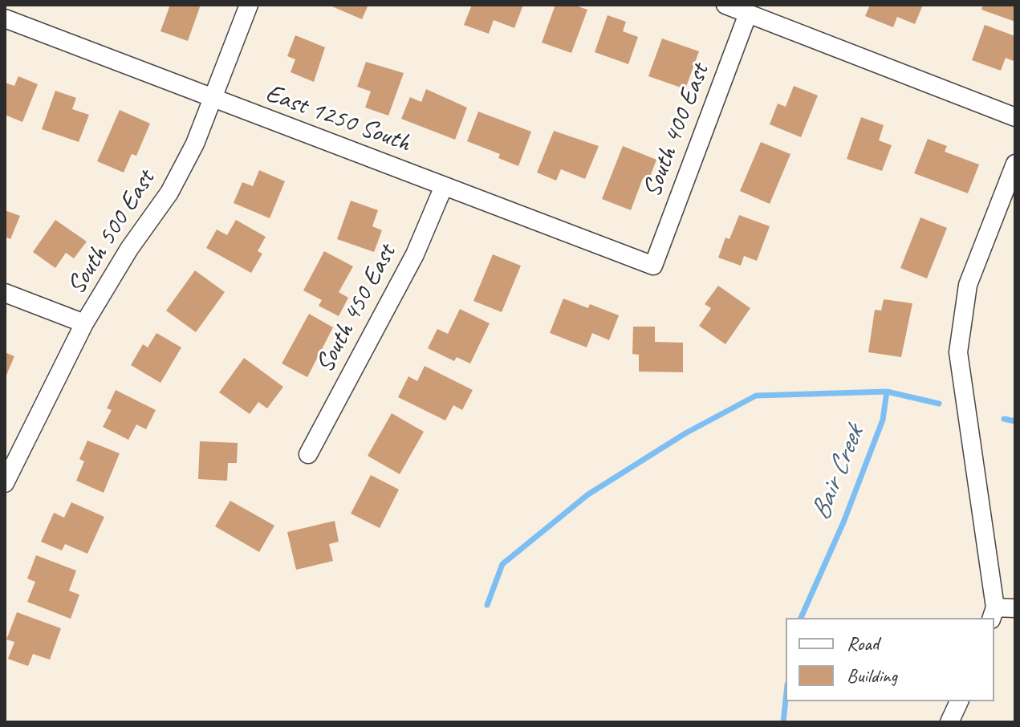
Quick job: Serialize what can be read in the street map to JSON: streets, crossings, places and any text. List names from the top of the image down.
{
  "streets": {
    "street": [
      "East 1250 South",
      "South 400 East",
      "South 500 East",
      "South 450 East"
    ]
  },
  "crossings": [
    ["East 1250 South", "South 400 East"],
    ["East 1250 South", "South 500 East"],
    ["East 1250 South", "South 450 East"]
  ],
  "water": ["Bair Creek"],
  "legend": ["Road", "Building"]
}
